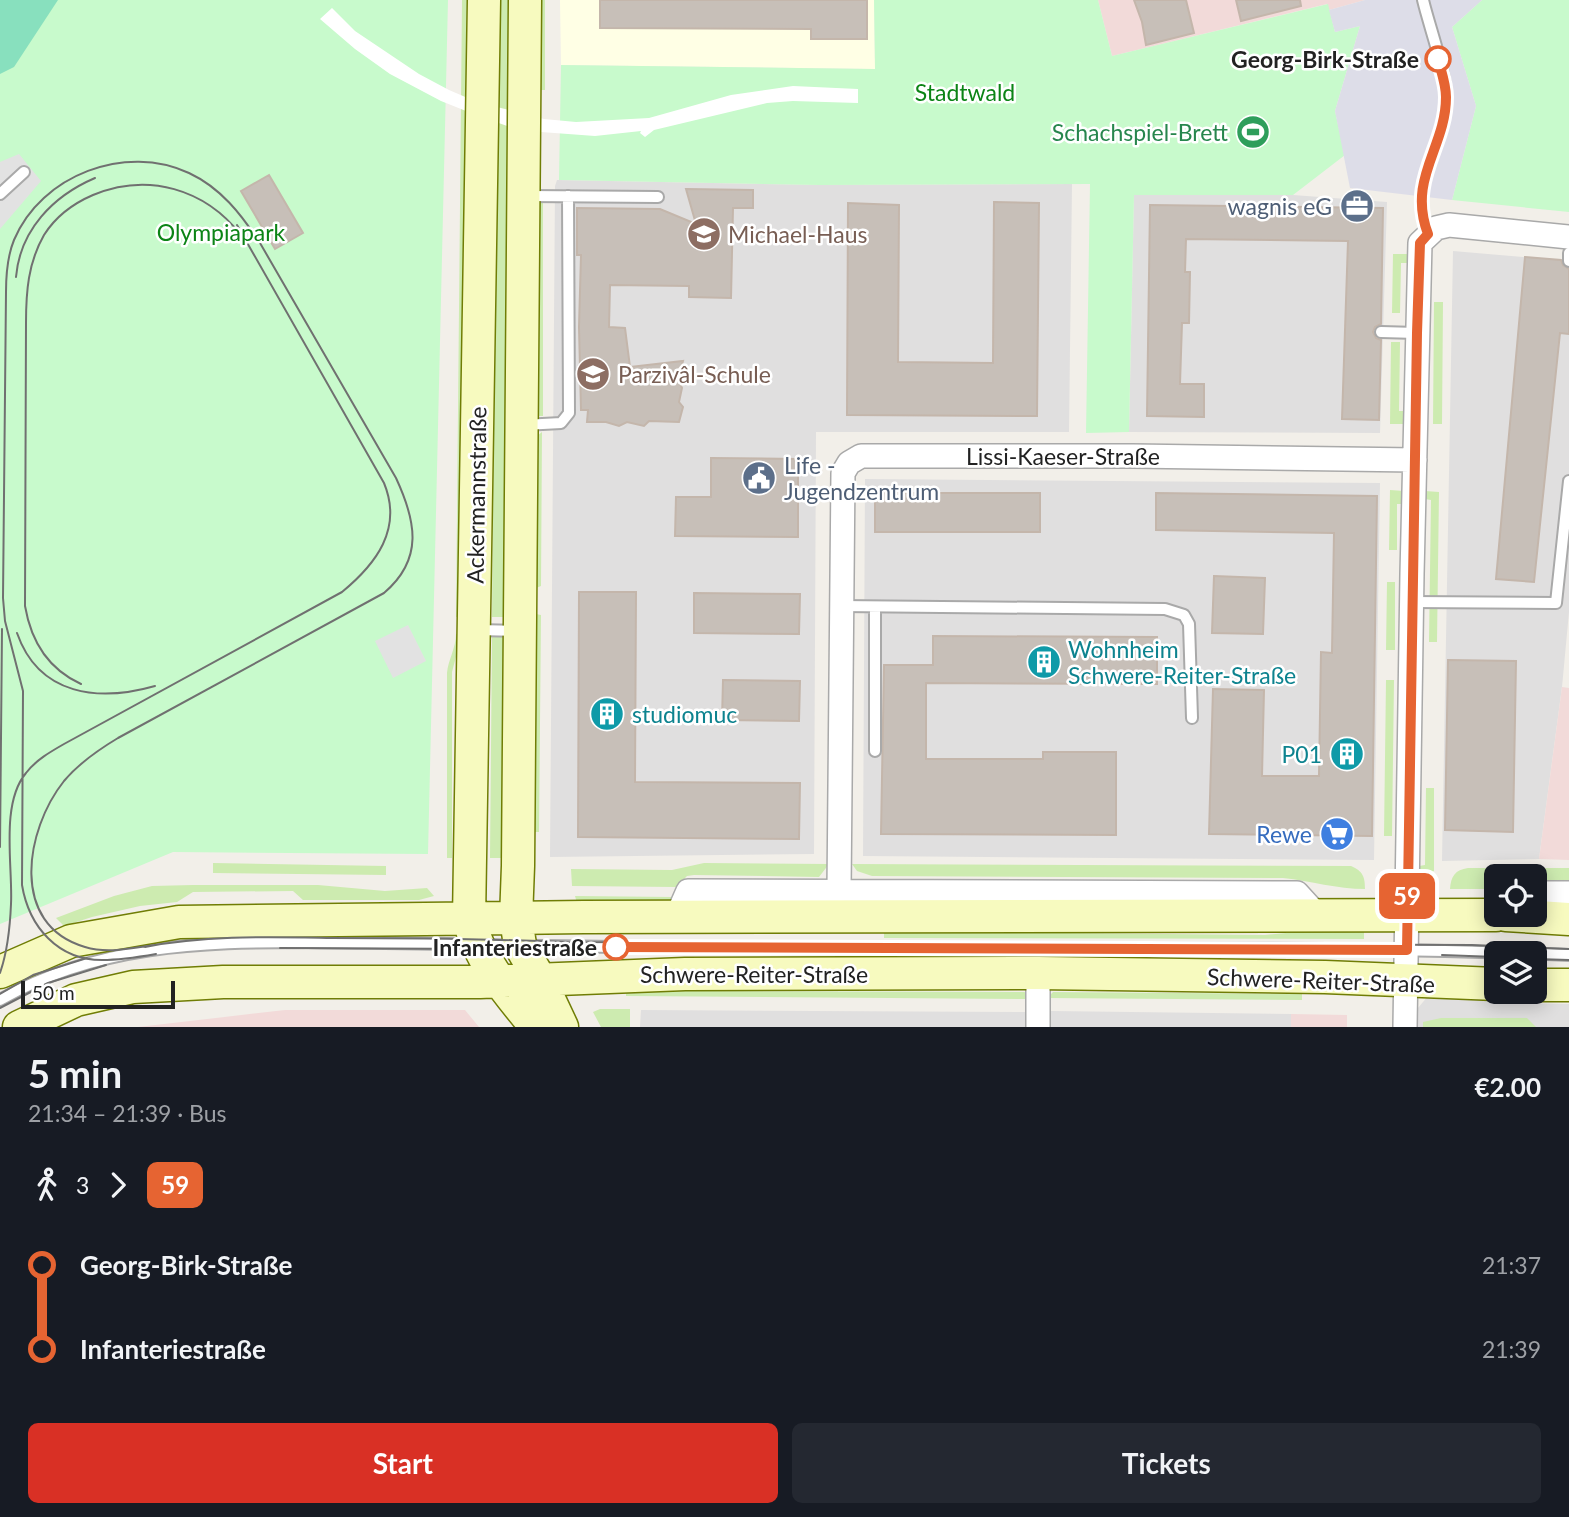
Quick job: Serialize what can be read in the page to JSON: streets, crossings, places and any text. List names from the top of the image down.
{
  "streets": {
    "main road": ["Ackermannstraße", "Schwere-Reiter-Straße"],
    "street": ["Lissi-Kaeser-Straße"]
  },
  "parks": ["Stadtwald", "Olympiapark"],
  "places": {
    "other": ["Georg-Birk-Straße", "Infanteriestraße"],
    "sports": ["Schachspiel-Brett"],
    "office": ["wagnis eG"],
    "school or university": ["Michael-Haus", "Parzivâl-Schule"],
    "public building": ["Life - Jugendzentrum"],
    "building": ["Wohnheim Schwere-Reiter-Straße", "studiomuc", "P01"],
    "supermarket": ["Rewe"]
  },
  "lines": ["bus line 59"],
  "scale_bar": "50 m",
  "page": {
    "on_map": "59",
    "scale": "50 m",
    "heading": ["5 min", "21:34 – 21:39 · Bus", "€2.00"],
    "legs": ["3", "59"],
    "list": [
      {
        "name": "Georg-Birk-Straße",
        "value": "21:37"
      },
      {
        "name": "Infanteriestraße",
        "value": "21:39"
      }
    ],
    "buttons": ["Start", "Tickets"]
  }
}
